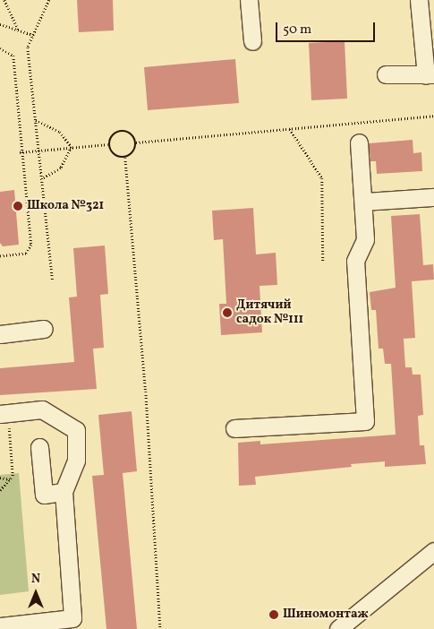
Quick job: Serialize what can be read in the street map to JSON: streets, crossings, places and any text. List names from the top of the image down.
{
  "places": ["Школа №321", "Дитячий садок №111", "Шиномонтаж"],
  "scale_bar": "50 m",
  "north": "top"
}
